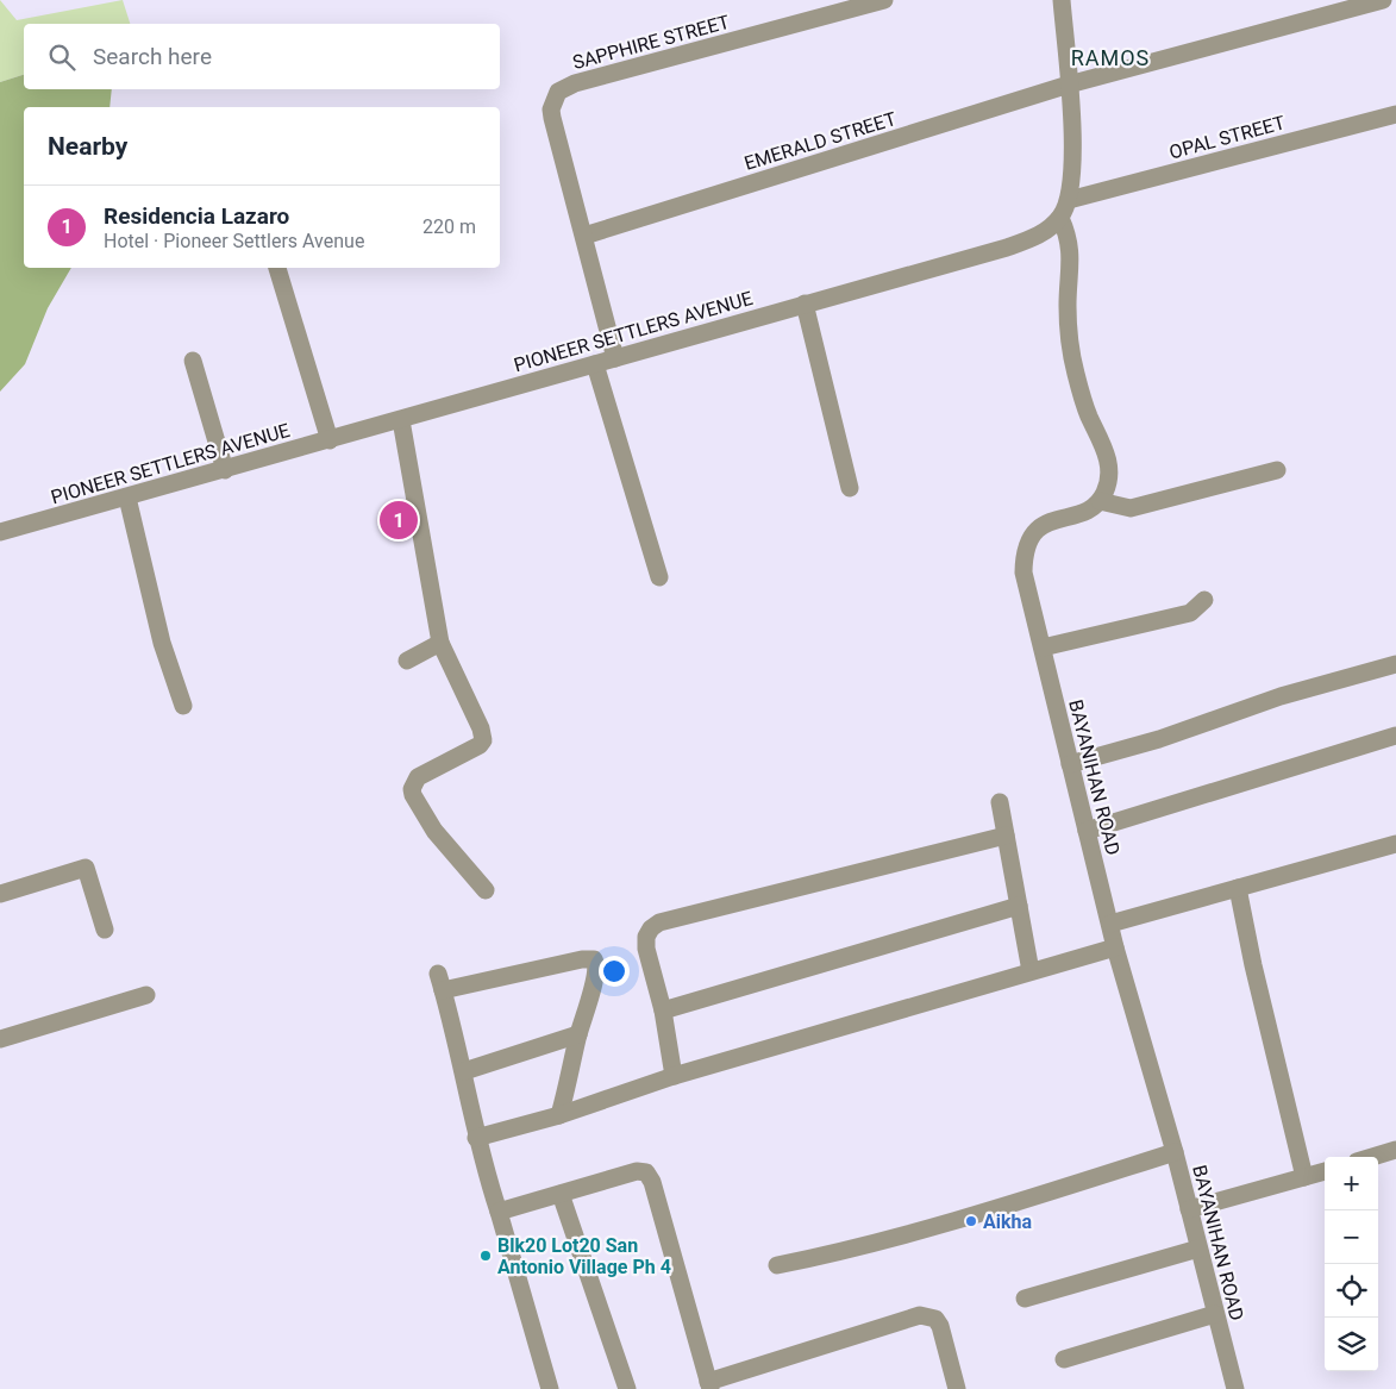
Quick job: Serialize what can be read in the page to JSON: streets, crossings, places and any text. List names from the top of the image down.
{
  "streets": {
    "street": [
      "SAPPHIRE STREET",
      "OPAL STREET",
      "EMERALD STREET",
      "PIONEER SETTLERS AVENUE",
      "BAYANIHAN ROAD"
    ]
  },
  "crossings": [
    ["SAPPHIRE STREET", "EMERALD STREET"],
    ["SAPPHIRE STREET", "PIONEER SETTLERS AVENUE"],
    ["OPAL STREET", "PIONEER SETTLERS AVENUE"],
    ["EMERALD STREET", "PIONEER SETTLERS AVENUE"]
  ],
  "districts": ["RAMOS"],
  "places": ["Aikha", "Blk20 Lot20 San Antonio Village Ph 4"],
  "page": {
    "search": "Search here",
    "heading": "Nearby",
    "list": [
      {
        "mark": "1",
        "name": "Residencia Lazaro",
        "note": "Hotel · Pioneer Settlers Avenue",
        "value": "220 m"
      }
    ],
    "pins": "1",
    "map_buttons": ["+", "−"]
  }
}
